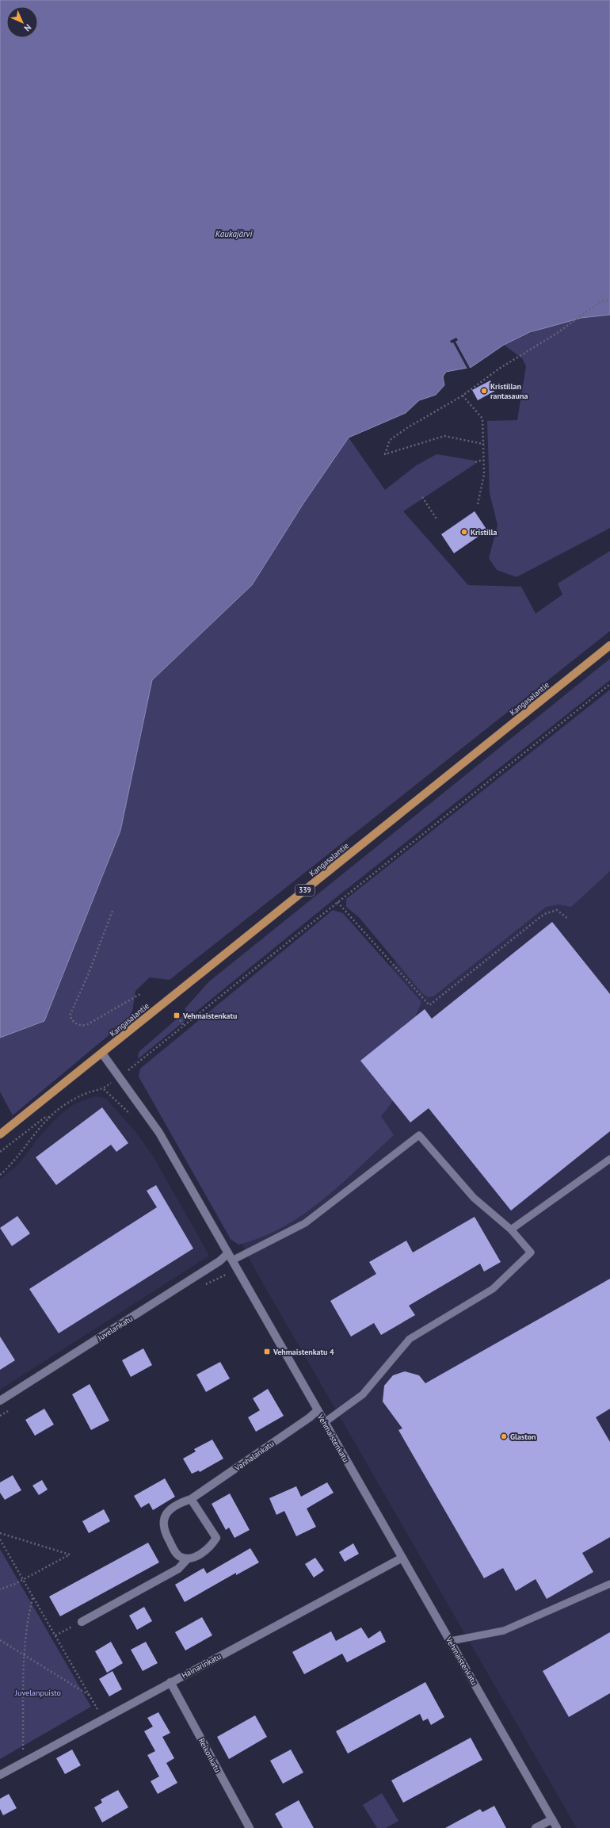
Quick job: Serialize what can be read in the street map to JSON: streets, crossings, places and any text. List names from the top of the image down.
{
  "streets": {
    "main road": ["Kangasalantie", "339"],
    "street": [
      "Juvelankatu",
      "Vehmaistenkatu",
      "Vanhalankatu",
      "Hainarinkatu",
      "Reikonkatu"
    ]
  },
  "crossings": [
    ["Kangasalantie", "Vehmaistenkatu"],
    ["Juvelankatu", "Vehmaistenkatu"],
    ["Vehmaistenkatu", "Vanhalankatu"],
    ["Vehmaistenkatu", "Hainarinkatu"],
    ["Hainarinkatu", "Reikonkatu"]
  ],
  "water": ["Kaukajärvi"],
  "parks": ["Juvelanpuisto"],
  "places": {
    "other": ["Kristillan rantasauna", "Kristilla", "Glaston"],
    "transit": ["Vehmaistenkatu", "Vehmaistenkatu 4"]
  },
  "north": "bottom right"
}
